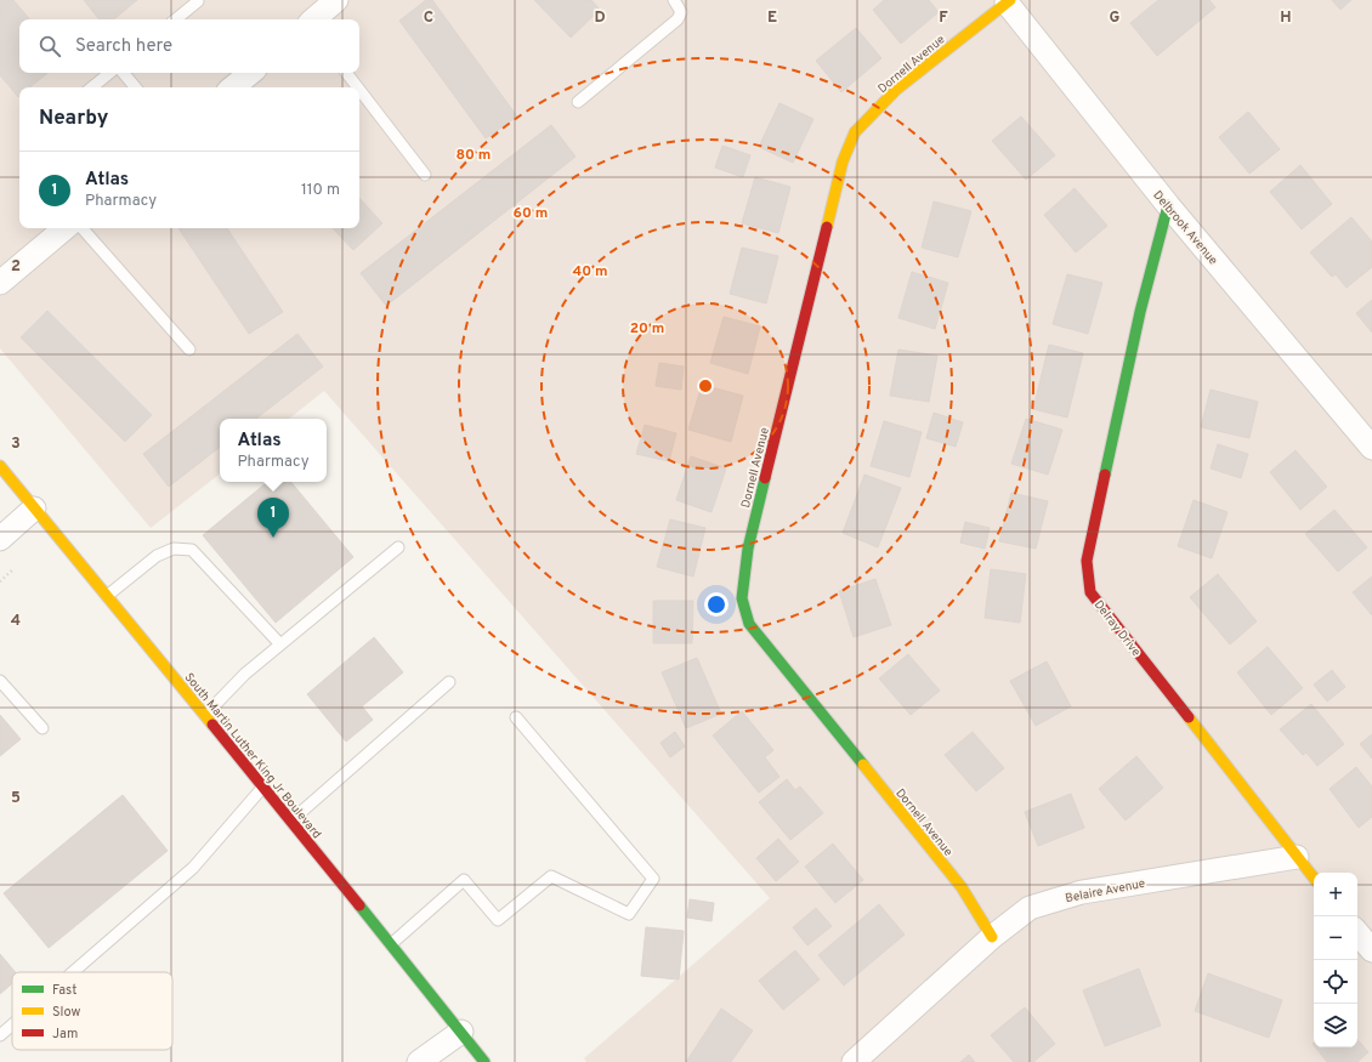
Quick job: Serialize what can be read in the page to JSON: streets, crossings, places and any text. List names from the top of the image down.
{
  "streets": {
    "street": [
      "Dornell Avenue",
      "Delbrook Avenue",
      "Delray Drive",
      "South Martin Luther King Jr Boulevard",
      "Belaire Avenue"
    ]
  },
  "crossings": [
    ["Dornell Avenue", "Delbrook Avenue"],
    ["Dornell Avenue", "Belaire Avenue"],
    ["Delbrook Avenue", "Delray Drive"],
    ["Delray Drive", "Belaire Avenue"]
  ],
  "legend": ["Fast", "Slow", "Jam"],
  "page": {
    "search": "Search here",
    "heading": "Nearby",
    "list": [
      {
        "mark": "1",
        "name": "Atlas",
        "note": "Pharmacy",
        "value": "110 m"
      }
    ],
    "popup": ["Atlas", "Pharmacy"],
    "pins": "1",
    "map_buttons": ["+", "−"]
  },
  "grid": {
    "columns": [
      "C",
      "D",
      "E",
      "F",
      "G",
      "H"
    ],
    "rows": [
      "2",
      "3",
      "4",
      "5"
    ]
  },
  "rings": [
    "80 m",
    "60 m",
    "40 m",
    "20 m"
  ]
}
